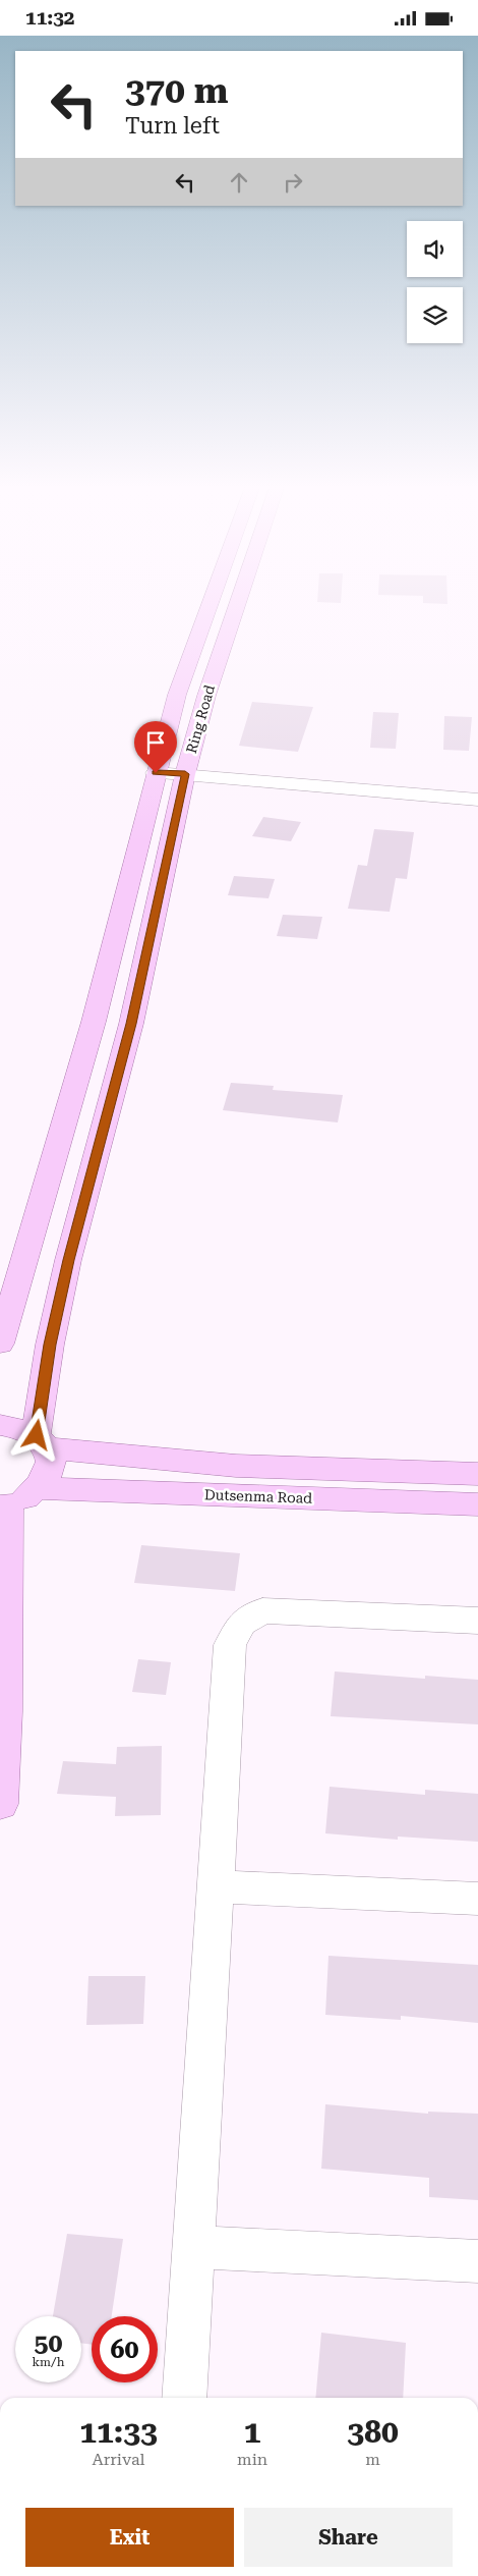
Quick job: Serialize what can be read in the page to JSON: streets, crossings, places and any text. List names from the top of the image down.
{
  "streets": {
    "main road": ["Ring Road", "Dutsenma Road"]
  },
  "crossings": [
    ["Ring Road", "Dutsenma Road"]
  ],
  "page": {
    "status": "11:32",
    "turn": ["370 m", "Turn left"],
    "speed": "50 km/h",
    "limit": "60",
    "eta": [
      "11:33",
      "Arrival",
      "1",
      "min",
      "380",
      "m"
    ],
    "buttons": ["Exit", "Share"]
  }
}
